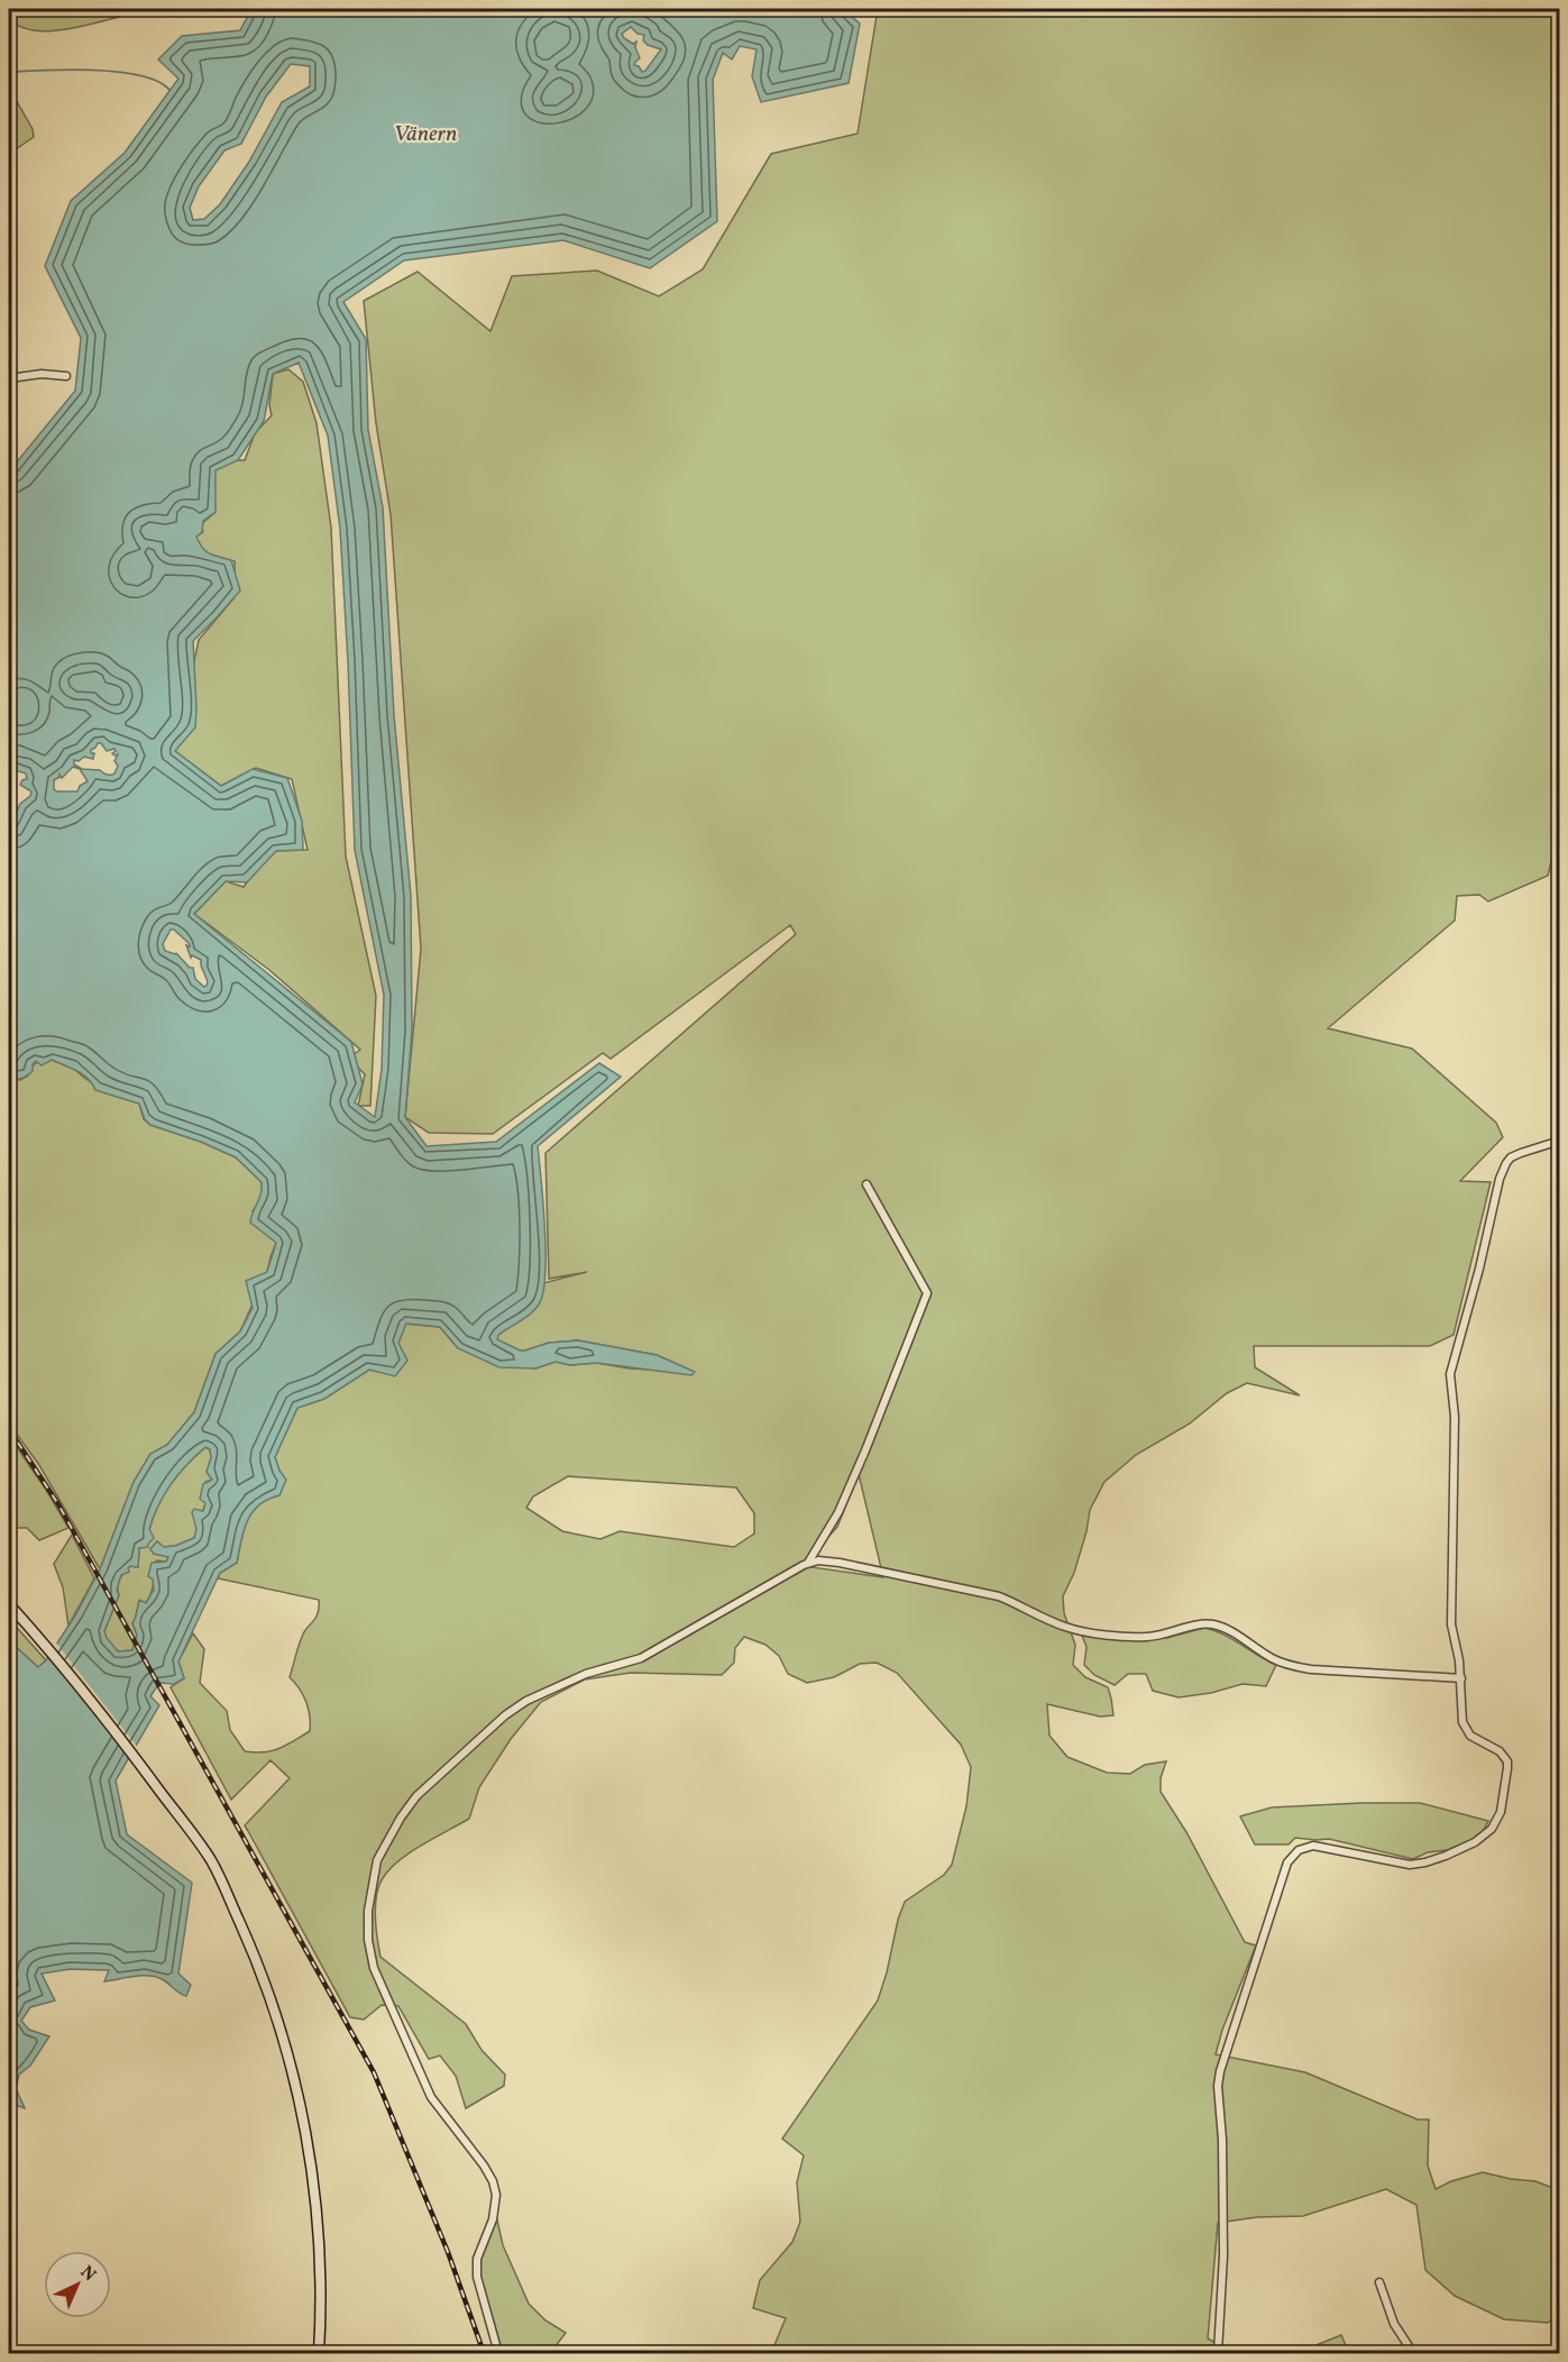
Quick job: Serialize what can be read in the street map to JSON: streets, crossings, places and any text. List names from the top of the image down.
{
  "water": ["Vänern"],
  "north": "top right"
}
